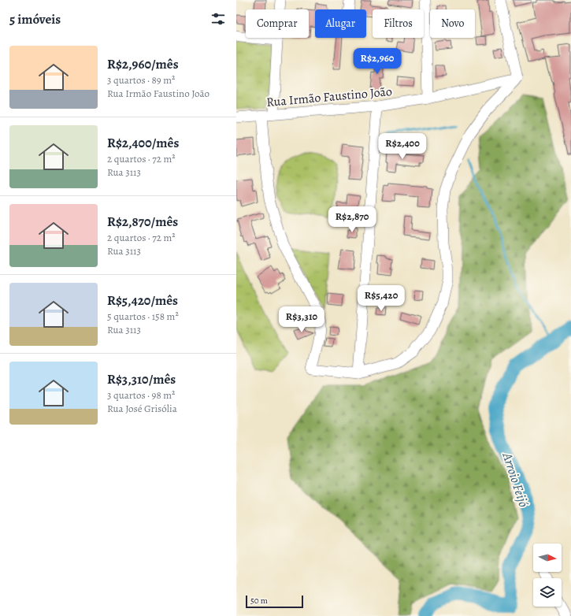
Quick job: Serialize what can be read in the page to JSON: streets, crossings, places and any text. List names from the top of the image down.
{
  "streets": {
    "street": ["Rua Irmão Faustino João"]
  },
  "water": ["Arroio Feijó"],
  "scale_bar": "50 m",
  "north": "right",
  "page": {
    "heading": "5 imóveis",
    "chip": [
      "Comprar",
      "Alugar",
      "Filtros",
      "Novo"
    ],
    "list": [
      {
        "name": "R$2,960/mês",
        "note": "3 quartos · 89 m² · Rua Irmão Faustino João"
      },
      {
        "name": "R$2,400/mês",
        "note": "2 quartos · 72 m² · Rua 3113"
      },
      {
        "name": "R$2,870/mês",
        "note": "2 quartos · 72 m² · Rua 3113"
      },
      {
        "name": "R$5,420/mês",
        "note": "5 quartos · 158 m² · Rua 3113"
      },
      {
        "name": "R$3,310/mês",
        "note": "3 quartos · 98 m² · Rua José Grisólia"
      }
    ],
    "price": [
      "R$2,960",
      "R$2,400",
      "R$2,870",
      "R$5,420",
      "R$3,310"
    ],
    "scale": "50 m"
  }
}
